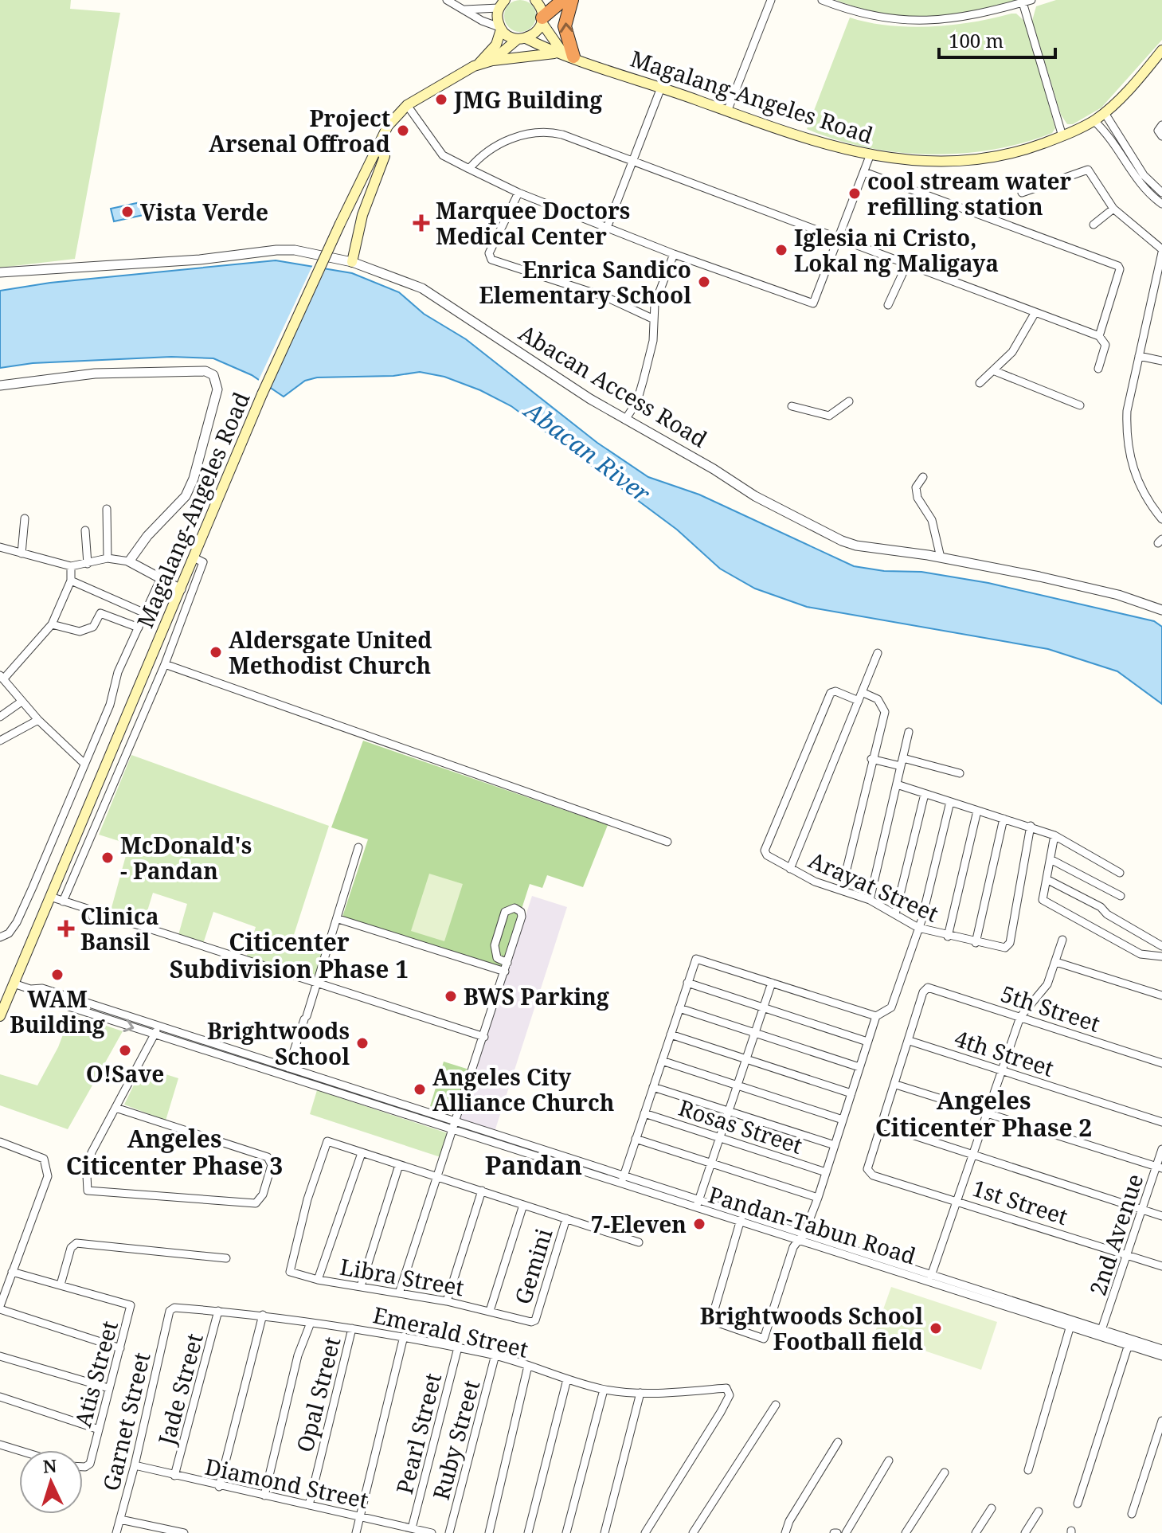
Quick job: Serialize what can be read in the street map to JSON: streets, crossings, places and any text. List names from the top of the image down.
{
  "streets": {
    "main road": ["Magalang-Angeles Road"],
    "street": [
      "Abacan Access Road",
      "Arayat Street",
      "5th Street",
      "4th Street",
      "Rosas Street",
      "1st Street",
      "Pandan-Tabun Road",
      "2nd Avenue",
      "Gemini",
      "Libra Street",
      "Emerald Street",
      "Atis Street",
      "Jade Street",
      "Opal Street",
      "Garnet Street",
      "Pearl Street",
      "Ruby Street",
      "Diamond Street"
    ]
  },
  "crossings": [
    ["Magalang-Angeles Road", "Pandan-Tabun Road"],
    ["5th Street", "4th Street"],
    ["1st Street", "2nd Avenue"],
    ["Pandan-Tabun Road", "2nd Avenue"],
    ["Gemini", "Libra Street"],
    ["Emerald Street", "Jade Street"],
    ["Emerald Street", "Opal Street"],
    ["Emerald Street", "Garnet Street"],
    ["Emerald Street", "Pearl Street"],
    ["Emerald Street", "Ruby Street"],
    ["Jade Street", "Diamond Street"],
    ["Opal Street", "Diamond Street"],
    ["Garnet Street", "Diamond Street"],
    ["Pearl Street", "Diamond Street"]
  ],
  "districts": [
    "Citicenter Subdivision Phase 1",
    "Angeles Citicenter Phase 2",
    "Angeles Citicenter Phase 3",
    "Pandan"
  ],
  "water": ["Abacan River"],
  "places": {
    "other": [
      "JMG Building",
      "Project Arsenal Offroad",
      "cool stream water refilling station",
      "Vista Verde",
      "Iglesia ni Cristo, Lokal ng Maligaya",
      "Enrica Sandico Elementary School",
      "Aldersgate United Methodist Church",
      "McDonald's - Pandan",
      "WAM Building",
      "BWS Parking",
      "Brightwoods School",
      "O!Save",
      "Angeles City Alliance Church",
      "7-Eleven",
      "Brightwoods School Football field"
    ],
    "health": ["Marquee Doctors Medical Center", "Clinica Bansil"]
  },
  "scale_bar": "100 m",
  "north": "top"
}
